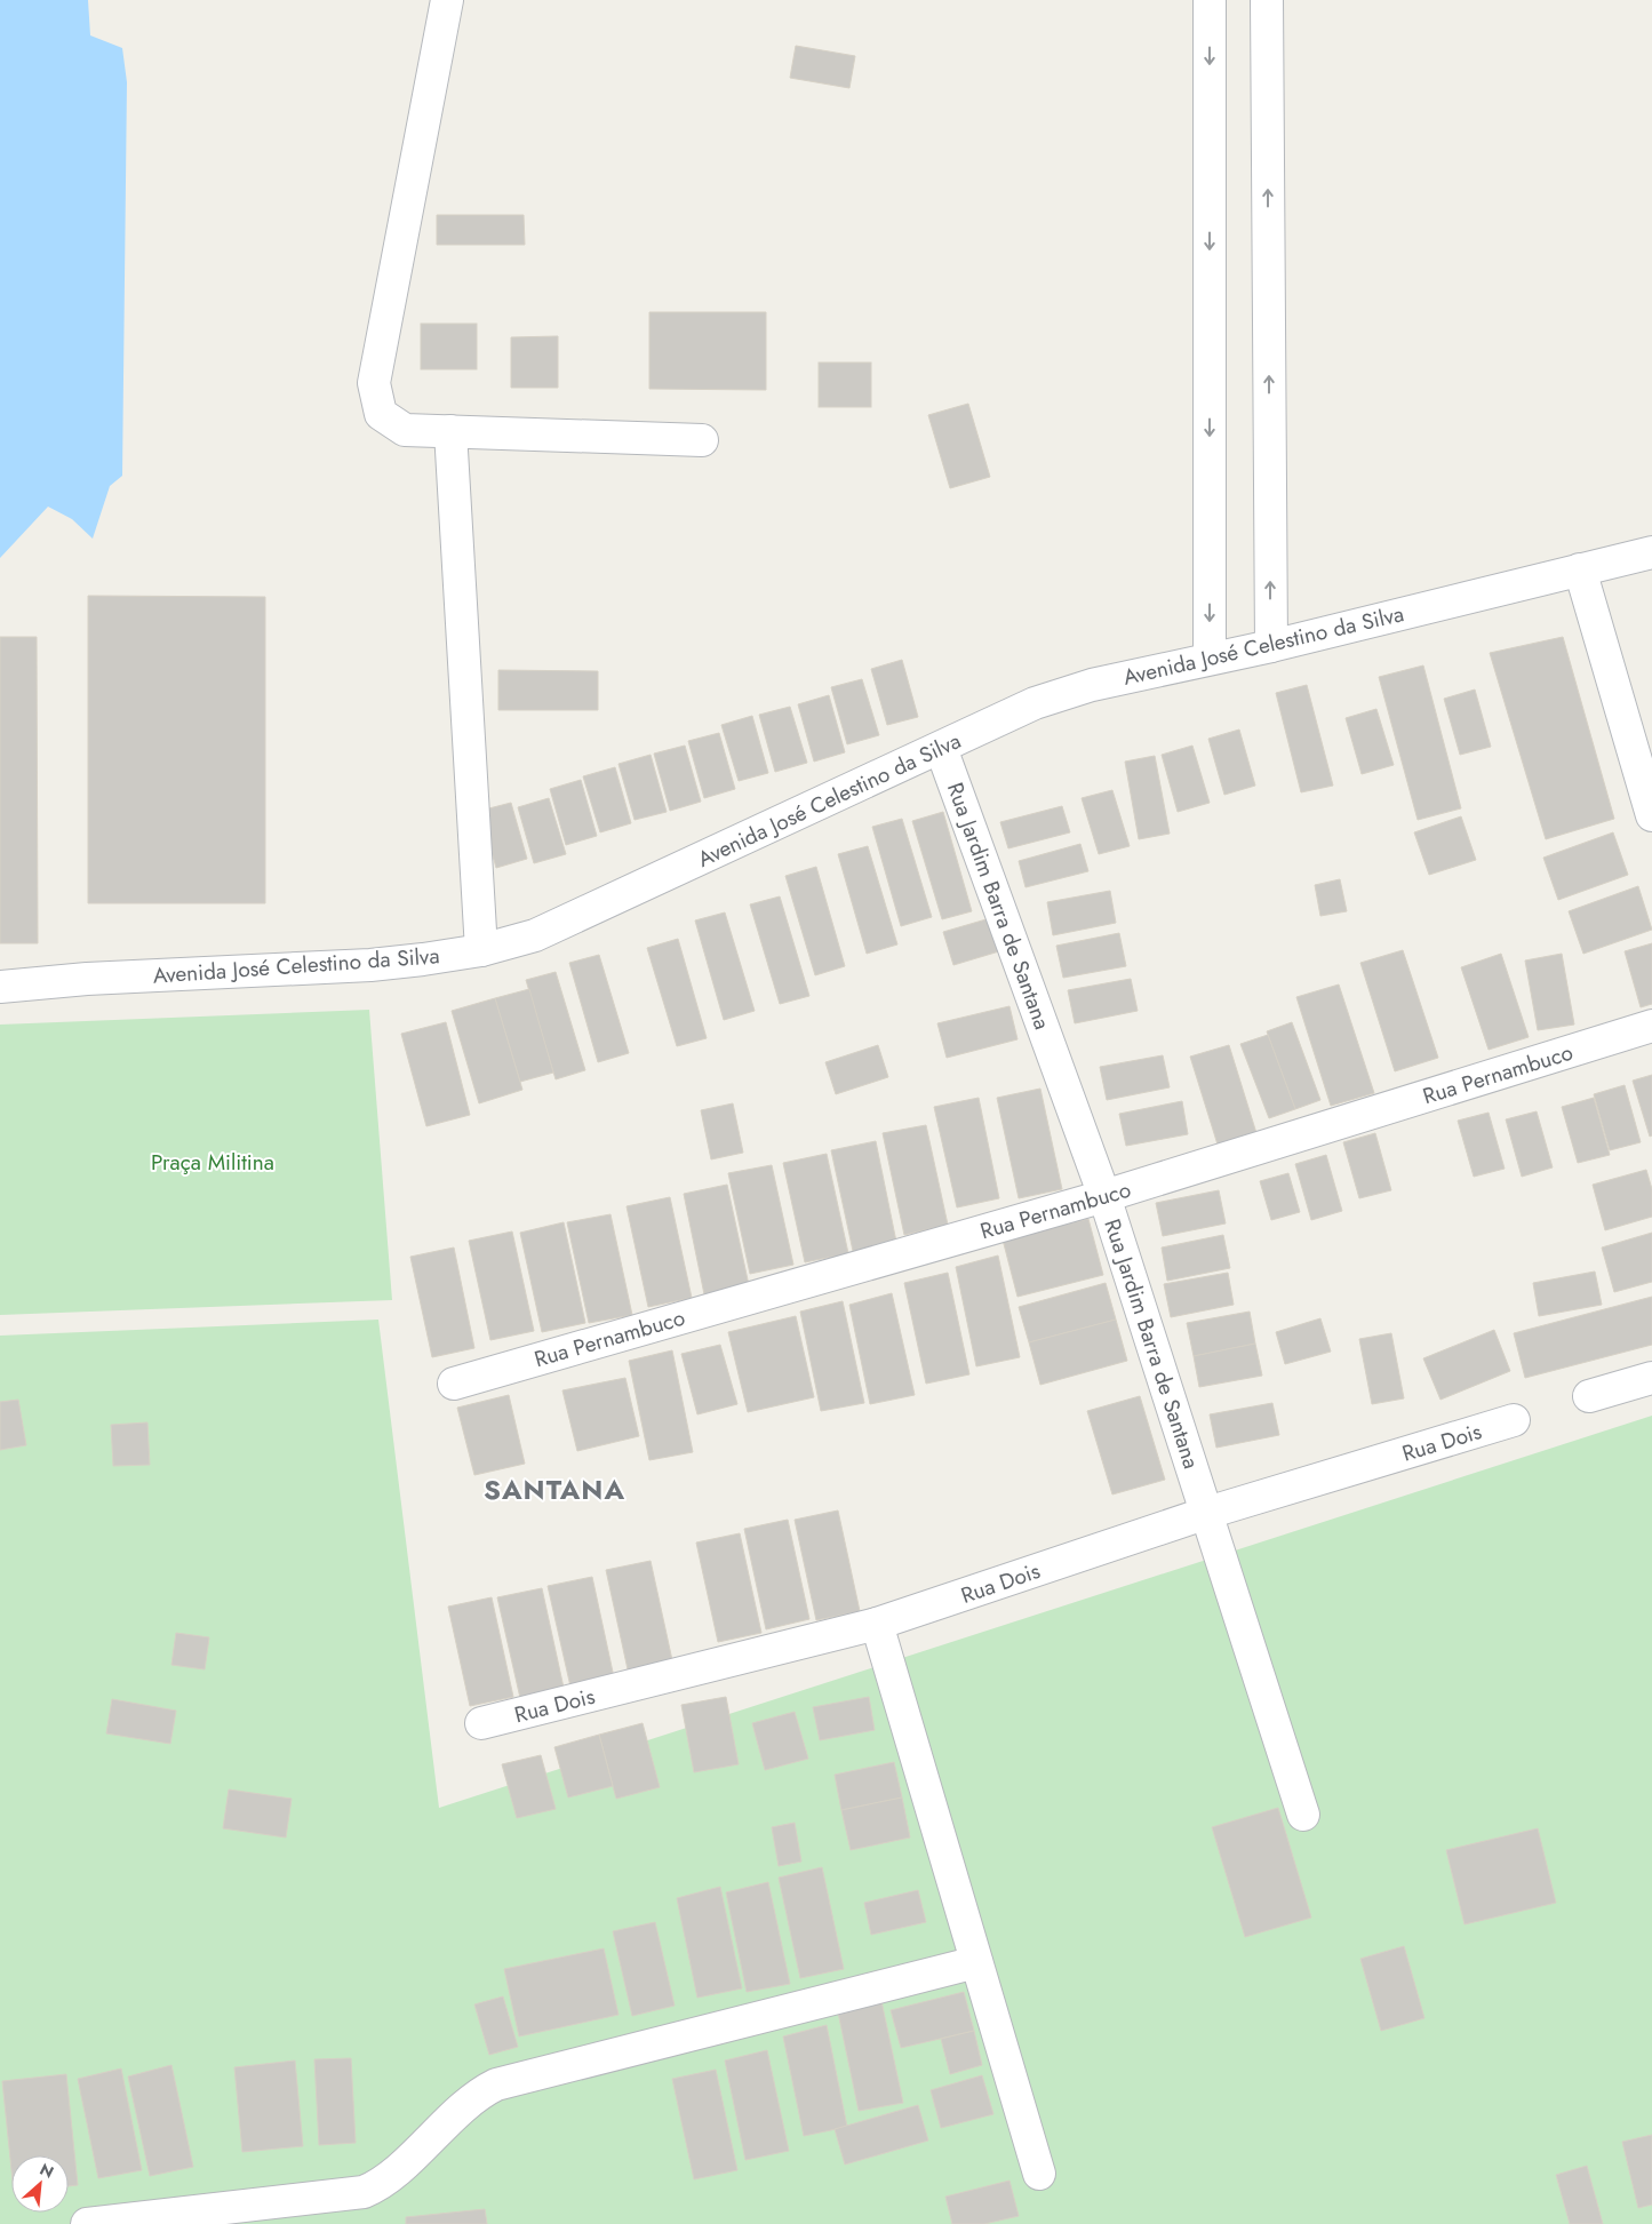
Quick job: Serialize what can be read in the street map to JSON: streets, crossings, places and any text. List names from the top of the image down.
{
  "streets": {
    "street": [
      "Avenida José Celestino da Silva",
      "Rua Jardim Barra de Santana",
      "Rua Pernambuco",
      "Rua Dois"
    ]
  },
  "crossings": [
    ["Avenida José Celestino da Silva", "Rua Jardim Barra de Santana"],
    ["Rua Jardim Barra de Santana", "Rua Pernambuco"],
    ["Rua Jardim Barra de Santana", "Rua Dois"]
  ],
  "districts": ["SANTANA"],
  "parks": ["Praça Militina"],
  "north": "top right"
}
